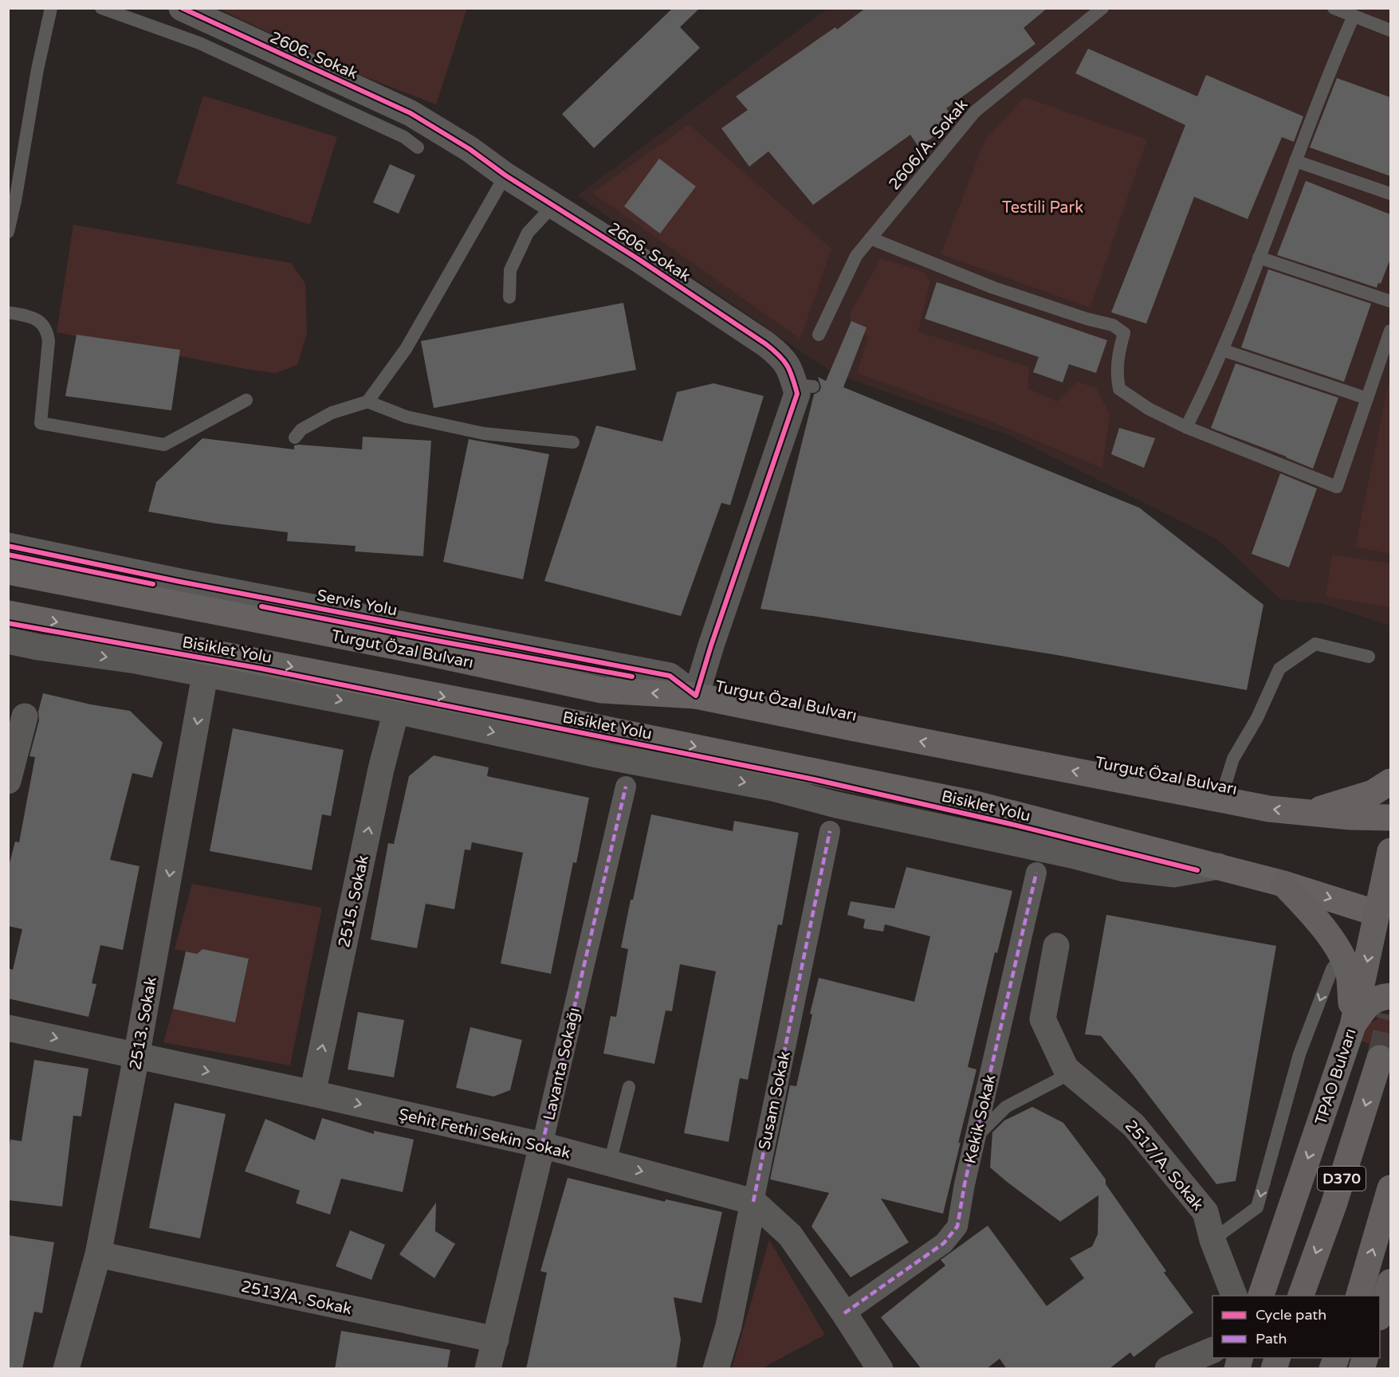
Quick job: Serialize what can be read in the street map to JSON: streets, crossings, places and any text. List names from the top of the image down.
{
  "streets": {
    "highway": ["TPAO Bulvarı", "D370"],
    "main road": ["Turgut Özal Bulvarı"],
    "street": [
      "2606. Sokak",
      "Servis Yolu",
      "2515. Sokak",
      "2513. Sokak",
      "Lavanta Sokağı",
      "Susam Sokak",
      "Kekik Sokak",
      "Şehit Fethi Sekin Sokak",
      "2517/A. Sokak",
      "2513/A. Sokak"
    ],
    "lane": ["2606/A. Sokak"],
    "cycle path": ["Bisiklet Yolu"]
  },
  "crossings": [
    ["2606. Sokak", "Servis Yolu"],
    ["2606. Sokak", "Turgut Özal Bulvarı"],
    ["Servis Yolu", "Turgut Özal Bulvarı"],
    ["2515. Sokak", "Şehit Fethi Sekin Sokak"],
    ["2513. Sokak", "Şehit Fethi Sekin Sokak"],
    ["2513. Sokak", "2513/A. Sokak"],
    ["Lavanta Sokağı", "Şehit Fethi Sekin Sokak"],
    ["Lavanta Sokağı", "2513/A. Sokak"],
    ["Susam Sokak", "Şehit Fethi Sekin Sokak"],
    ["Kekik Sokak", "Şehit Fethi Sekin Sokak"]
  ],
  "one_way": ["2515. Sokak", "2513. Sokak", "Şehit Fethi Sekin Sokak"],
  "parks": ["Testili Park"],
  "legend": ["Cycle path", "Path"]
}
